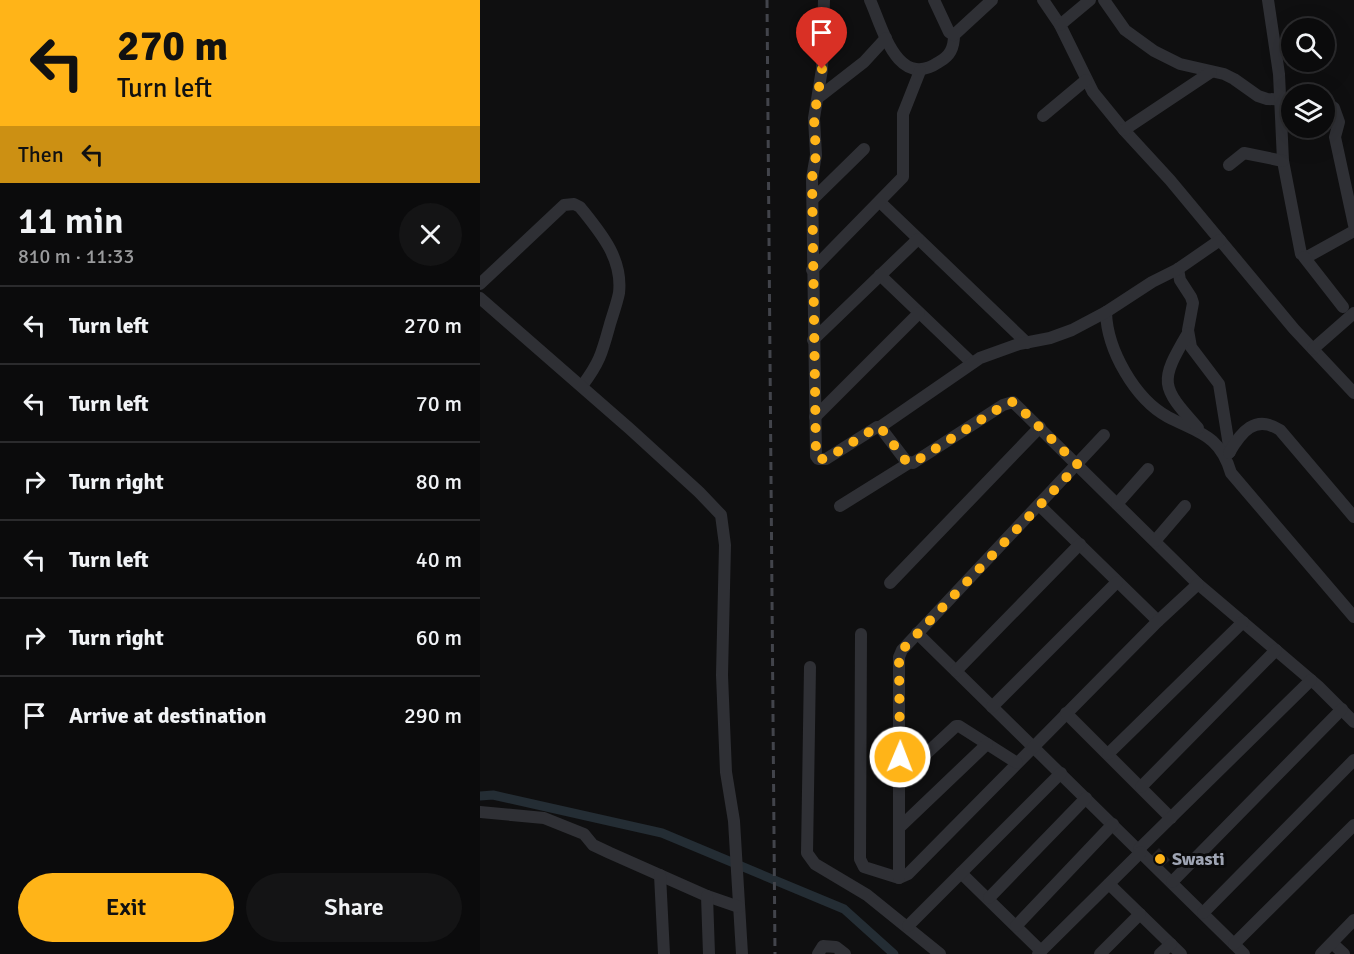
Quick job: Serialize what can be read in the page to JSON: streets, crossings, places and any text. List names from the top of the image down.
{
  "places": ["Swasti"],
  "page": {
    "turn": ["270 m", "Turn left"],
    "then": "Then",
    "heading": ["11 min", "810 m · 11:33"],
    "list": [
      {
        "name": "Turn left",
        "value": "270 m"
      },
      {
        "name": "Turn left",
        "value": "70 m"
      },
      {
        "name": "Turn right",
        "value": "80 m"
      },
      {
        "name": "Turn left",
        "value": "40 m"
      },
      {
        "name": "Turn right",
        "value": "60 m"
      },
      {
        "name": "Arrive at destination",
        "value": "290 m"
      }
    ],
    "buttons": ["Exit", "Share"]
  }
}
